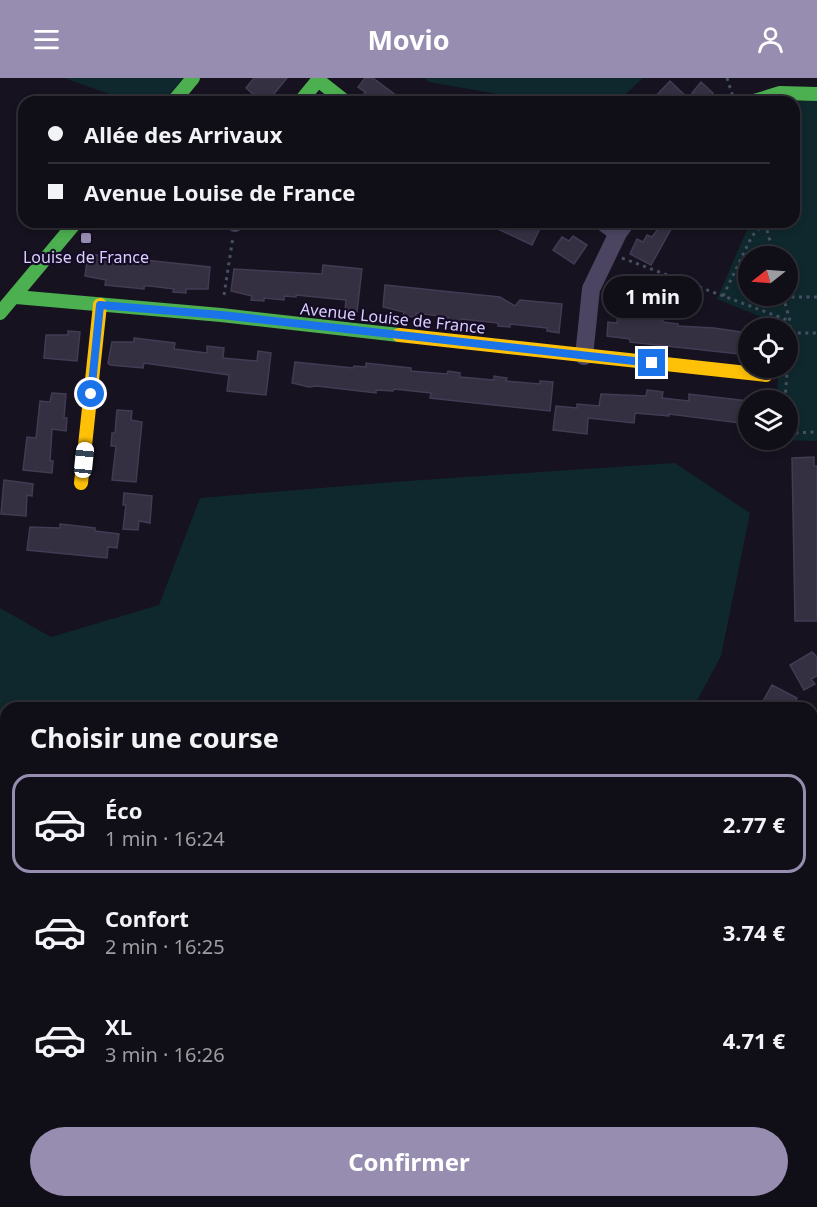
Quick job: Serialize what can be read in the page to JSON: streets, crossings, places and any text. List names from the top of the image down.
{
  "streets": {
    "street": ["Avenue Louise de France"]
  },
  "places": {
    "transit": ["Louise de France"]
  },
  "north": "left",
  "page": {
    "header": "Movio",
    "banner": ["Allée des Arrivaux", "Avenue Louise de France"],
    "bubble": "1 min",
    "heading": "Choisir une course",
    "list": [
      {
        "name": "Éco",
        "note": "1 min · 16:24",
        "value": "2.77 €"
      },
      {
        "name": "Confort",
        "note": "2 min · 16:25",
        "value": "3.74 €"
      },
      {
        "name": "XL",
        "note": "3 min · 16:26",
        "value": "4.71 €"
      }
    ],
    "buttons": "Confirmer"
  }
}
